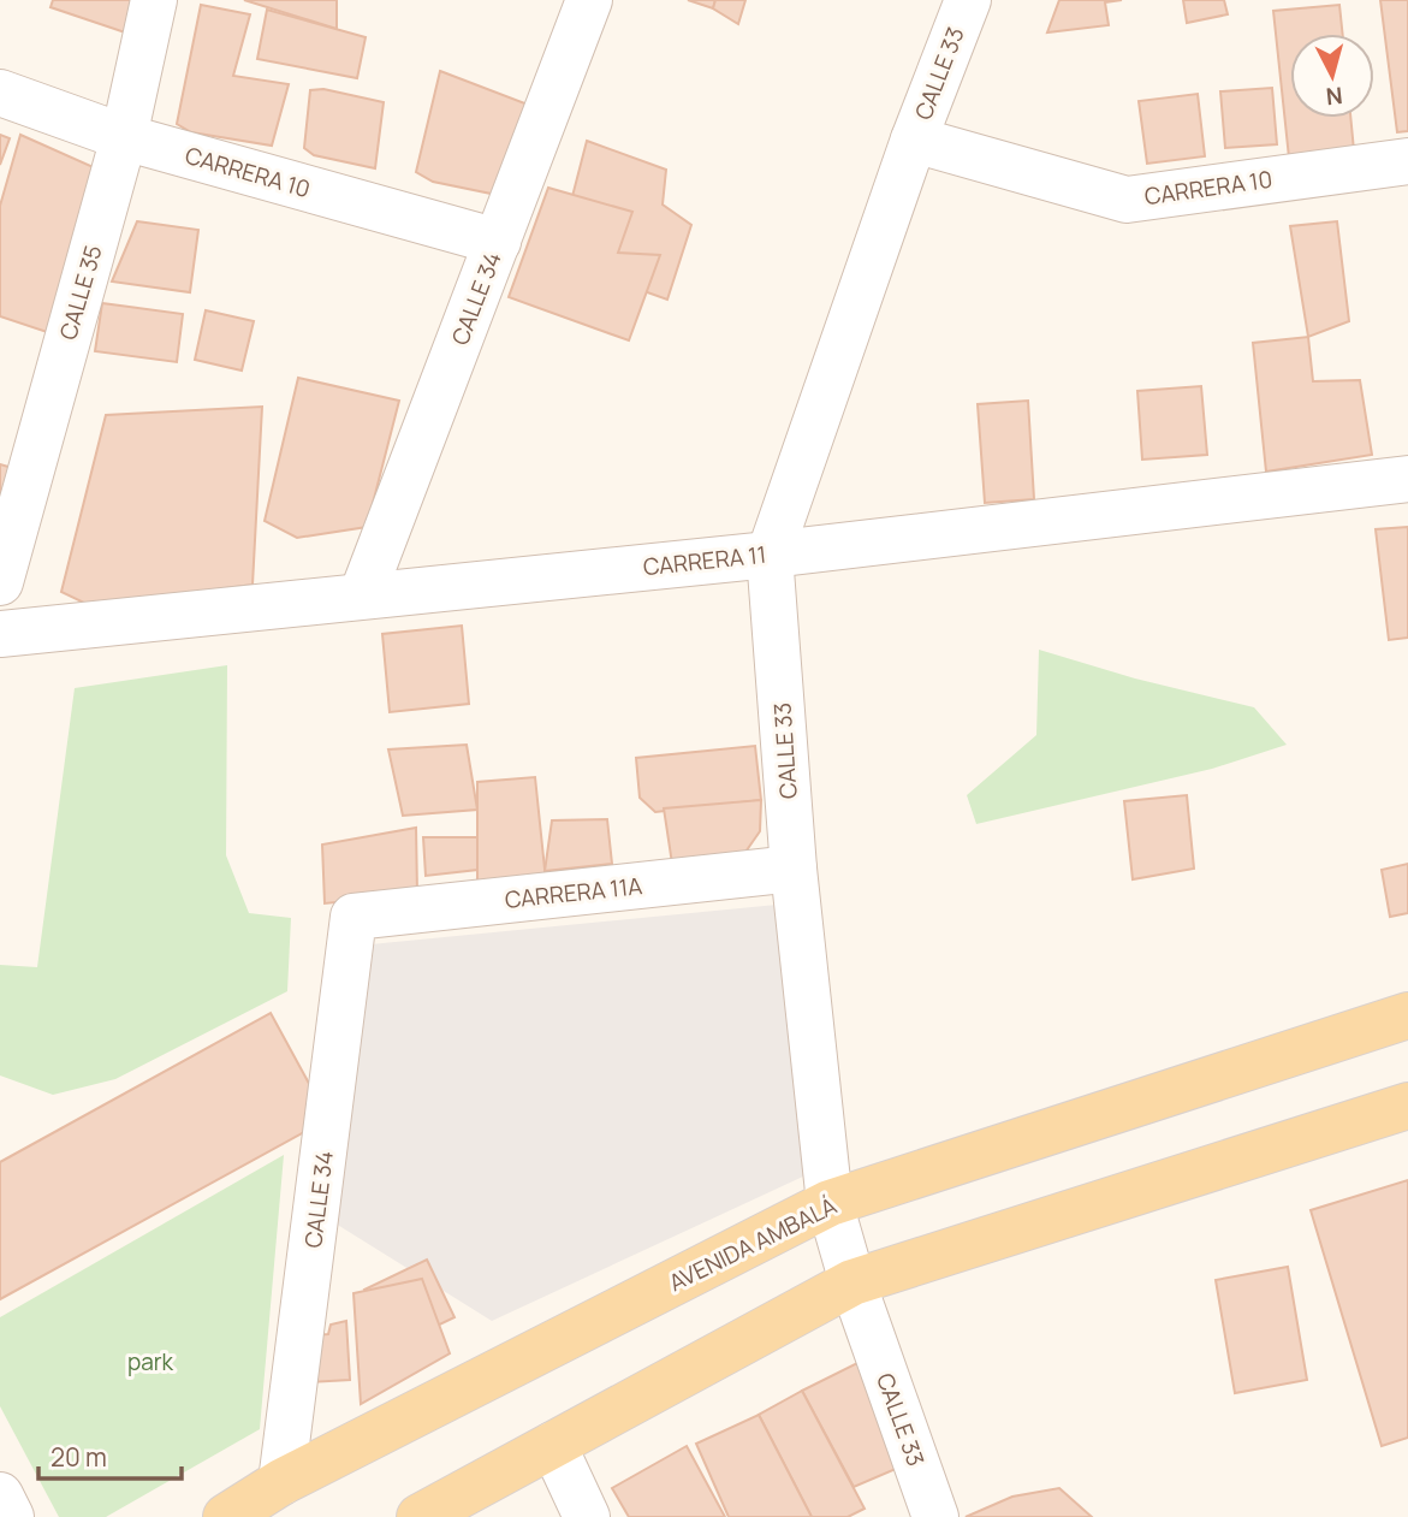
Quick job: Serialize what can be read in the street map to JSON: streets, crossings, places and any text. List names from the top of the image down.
{
  "streets": {
    "main road": ["AVENIDA AMBALÁ"],
    "street": [
      "CALLE 33",
      "CARRERA 10",
      "CALLE 35",
      "CALLE 34",
      "CARRERA 11",
      "CARRERA 11A"
    ]
  },
  "crossings": [
    ["CALLE 33", "CARRERA 10"],
    ["CALLE 33", "CARRERA 11"],
    ["CALLE 33", "CARRERA 11A"],
    ["CALLE 33", "AVENIDA AMBALÁ"],
    ["CARRERA 10", "CALLE 35"],
    ["CARRERA 10", "CALLE 34"],
    ["CALLE 34", "CARRERA 11"],
    ["CALLE 34", "CARRERA 11A"],
    ["CALLE 34", "AVENIDA AMBALÁ"]
  ],
  "parks": ["park"],
  "scale_bar": "20 m",
  "north": "bottom"
}
